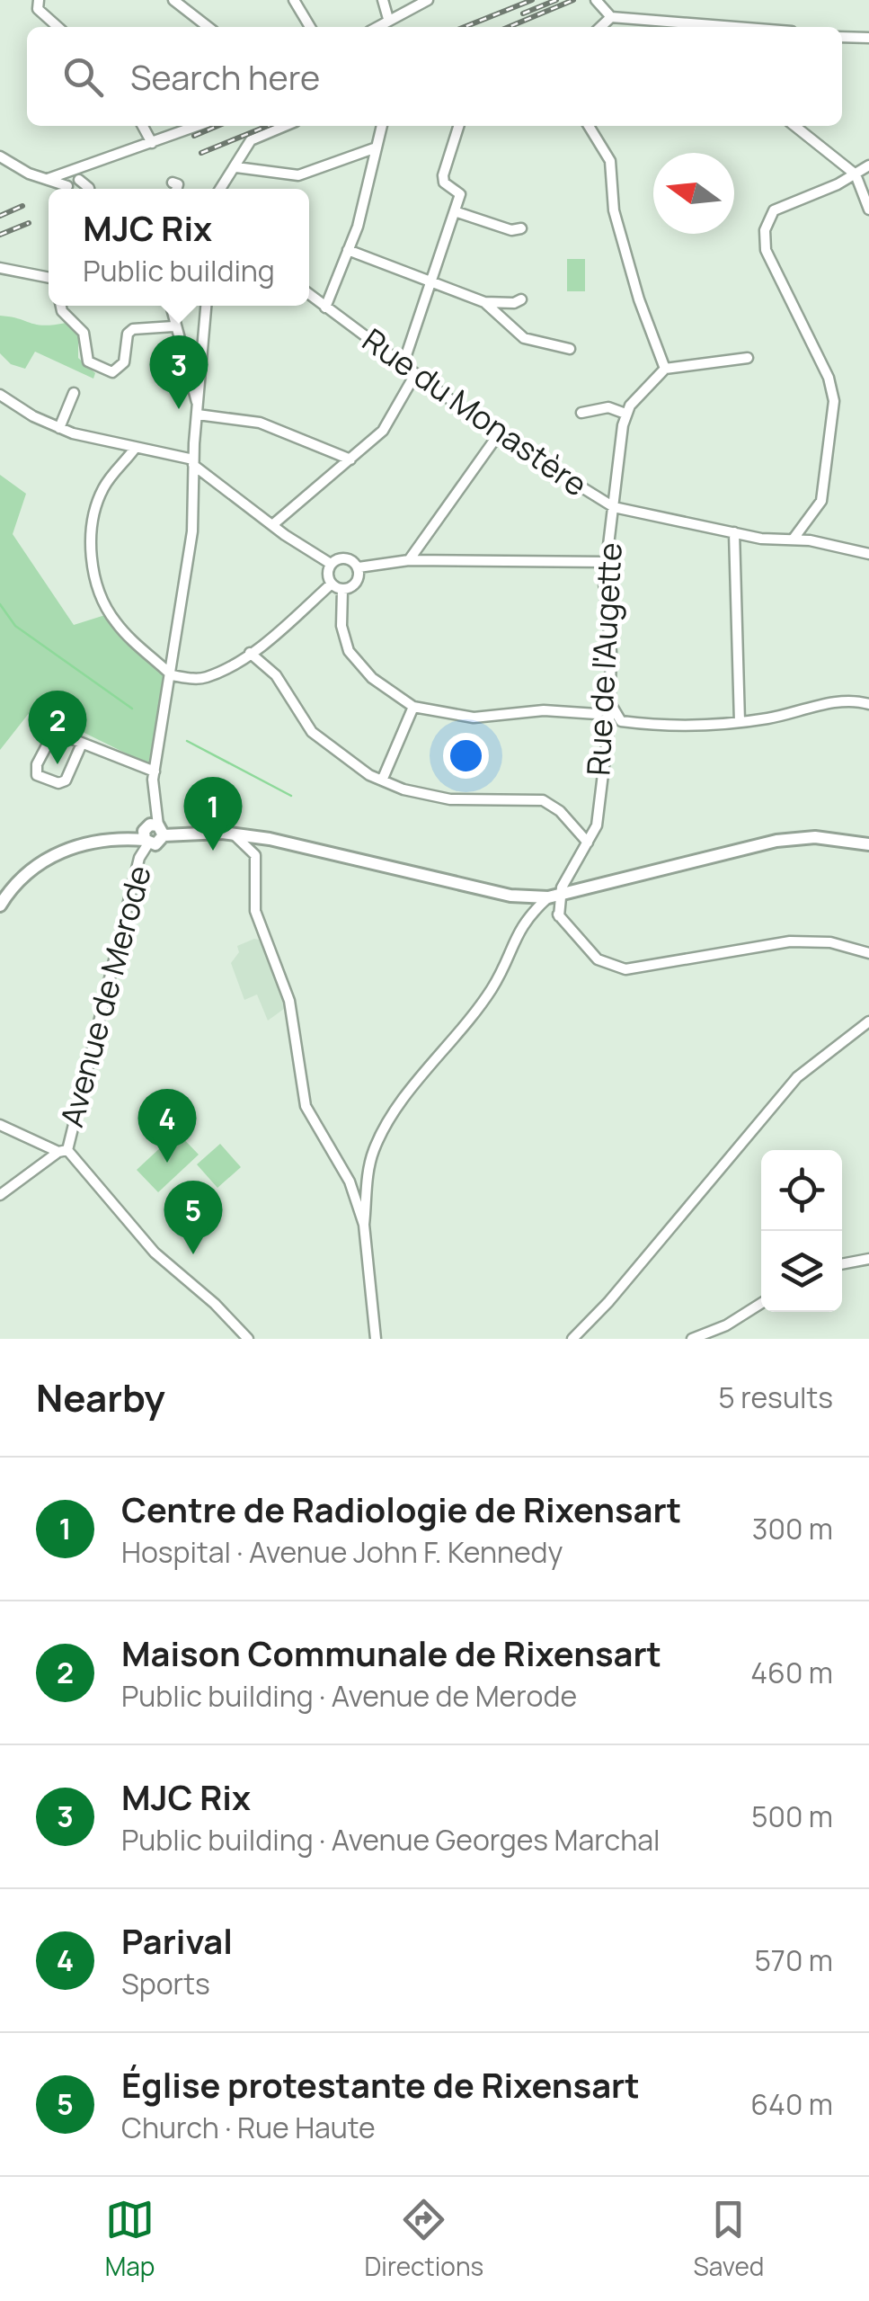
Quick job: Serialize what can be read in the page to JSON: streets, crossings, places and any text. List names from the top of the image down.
{
  "streets": {
    "street": ["Rue du Monastère", "Rue de l'Augette", "Avenue de Merode"]
  },
  "crossings": [
    ["Rue du Monastère", "Rue de l'Augette"]
  ],
  "north": "left",
  "page": {
    "search": "Search here",
    "popup": ["MJC Rix", "Public building"],
    "pins": [
      "3",
      "2",
      "1",
      "4",
      "5"
    ],
    "heading": ["Nearby", "5 results"],
    "list": [
      {
        "mark": "1",
        "name": "Centre de Radiologie de Rixensart",
        "note": "Hospital · Avenue John F. Kennedy",
        "value": "300 m"
      },
      {
        "mark": "2",
        "name": "Maison Communale de Rixensart",
        "note": "Public building · Avenue de Merode",
        "value": "460 m"
      },
      {
        "mark": "3",
        "name": "MJC Rix",
        "note": "Public building · Avenue Georges Marchal",
        "value": "500 m"
      },
      {
        "mark": "4",
        "name": "Parival",
        "note": "Sports",
        "value": "570 m"
      },
      {
        "mark": "5",
        "name": "Église protestante de Rixensart",
        "note": "Church · Rue Haute",
        "value": "640 m"
      }
    ],
    "nav": ["Map", "Directions", "Saved"]
  }
}
